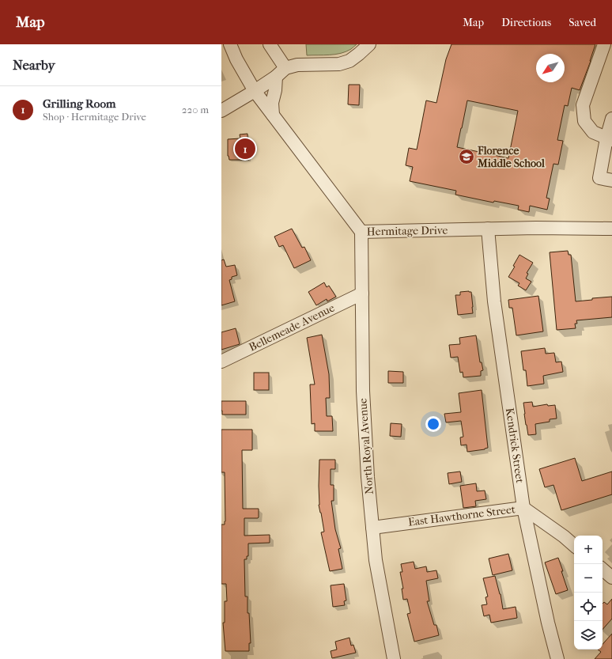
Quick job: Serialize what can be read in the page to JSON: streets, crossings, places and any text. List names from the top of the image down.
{
  "streets": {
    "street": [
      "Hermitage Drive",
      "Bellemeade Avenue",
      "Kendrick Street",
      "North Royal Avenue",
      "East Hawthorne Street"
    ]
  },
  "crossings": [
    ["Hermitage Drive", "Kendrick Street"],
    ["Hermitage Drive", "North Royal Avenue"],
    ["Bellemeade Avenue", "North Royal Avenue"],
    ["Kendrick Street", "East Hawthorne Street"],
    ["North Royal Avenue", "East Hawthorne Street"]
  ],
  "places": {
    "school or university": ["Florence Middle School"]
  },
  "north": "bottom left",
  "page": {
    "header": "Map",
    "nav": ["Map", "Directions", "Saved"],
    "heading": "Nearby",
    "list": [
      {
        "mark": "1",
        "name": "Grilling Room",
        "note": "Shop · Hermitage Drive",
        "value": "220 m"
      }
    ],
    "pins": "1",
    "map_buttons": ["+", "−"]
  }
}
